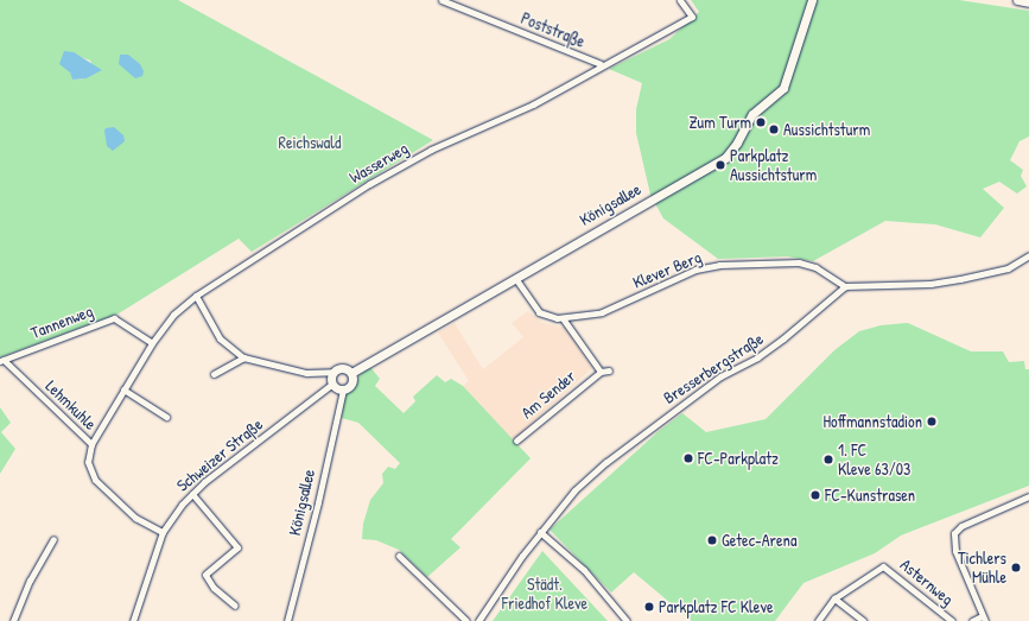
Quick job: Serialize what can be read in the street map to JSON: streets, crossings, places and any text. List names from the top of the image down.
{
  "streets": {
    "street": [
      "Poststraße",
      "Wasserweg",
      "Königsallee",
      "Klever Berg",
      "Tannenweg",
      "Bresserbergstraße",
      "Am Sender",
      "Lehmkuhle",
      "Schweizer Straße",
      "Asternweg"
    ]
  },
  "crossings": [
    ["Poststraße", "Wasserweg"],
    ["Wasserweg", "Tannenweg"],
    ["Wasserweg", "Lehmkuhle"],
    ["Königsallee", "Klever Berg"],
    ["Königsallee", "Schweizer Straße"],
    ["Klever Berg", "Bresserbergstraße"],
    ["Klever Berg", "Am Sender"],
    ["Tannenweg", "Lehmkuhle"],
    ["Lehmkuhle", "Schweizer Straße"]
  ],
  "parks": ["Reichswald", "Städt. Friedhof Kleve"],
  "places": [
    "Zum Turm",
    "Aussichtsturm",
    "Parkplatz Aussichtsturm",
    "Hoffmannstadion",
    "FC-Parkplatz",
    "1. FC Kleve 63/03",
    "FC-Kunstrasen",
    "Getec-Arena",
    "Tichlers Mühle",
    "Parkplatz FC Kleve"
  ]
}
